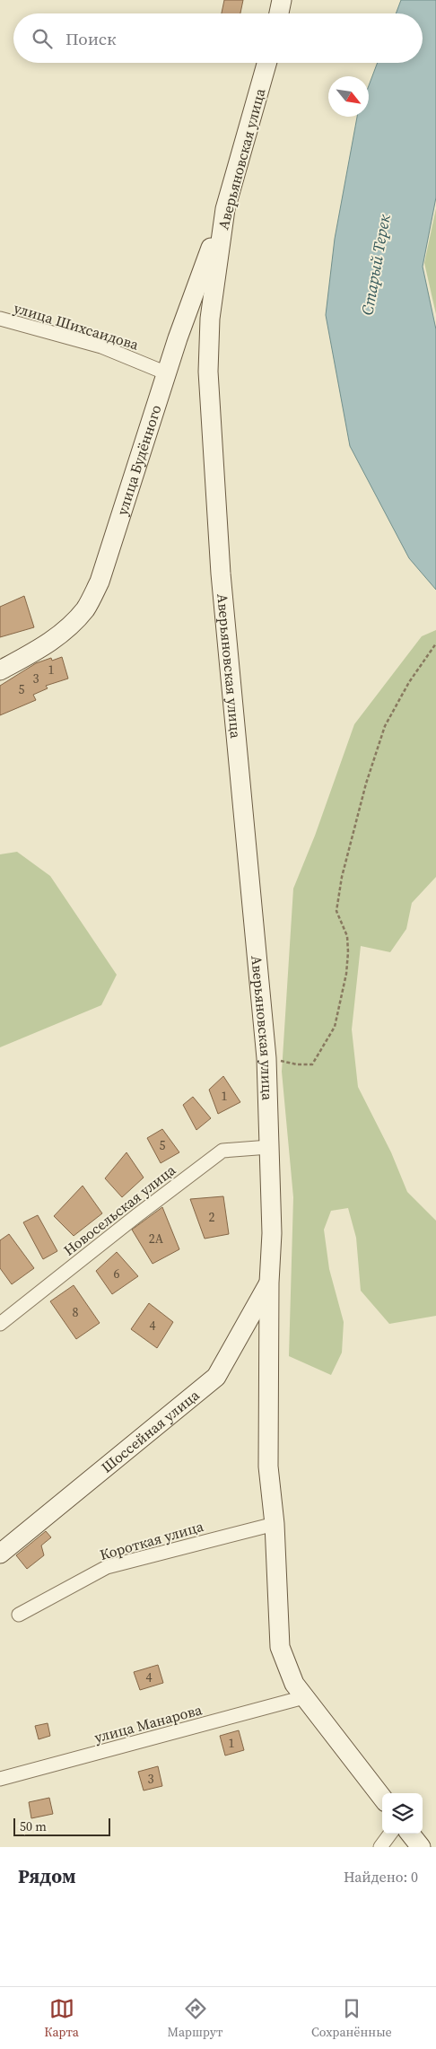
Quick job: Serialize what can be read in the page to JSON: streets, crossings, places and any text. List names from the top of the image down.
{
  "streets": {
    "street": [
      "Аверьяновская улица",
      "улица Шихсаидова",
      "улица Будённого",
      "Новосельская улица",
      "Шоссейная улица",
      "Короткая улица",
      "улица Манарова"
    ]
  },
  "crossings": [
    ["Аверьяновская улица", "улица Будённого"],
    ["Аверьяновская улица", "Новосельская улица"],
    ["Аверьяновская улица", "Шоссейная улица"],
    ["Аверьяновская улица", "Короткая улица"],
    ["Аверьяновская улица", "улица Манарова"],
    ["улица Шихсаидова", "улица Будённого"]
  ],
  "water": ["Старый Терек"],
  "house_numbers": [
    "1",
    "3",
    "5",
    "1",
    "5",
    "2",
    "2А",
    "6",
    "8",
    "4",
    "4",
    "1",
    "3"
  ],
  "scale_bar": "50 m",
  "north": "bottom right",
  "page": {
    "search": "Поиск",
    "scale": "50 m",
    "heading": ["Рядом", "Найдено: 0"],
    "nav": ["Карта", "Маршрут", "Сохранённые"]
  }
}
